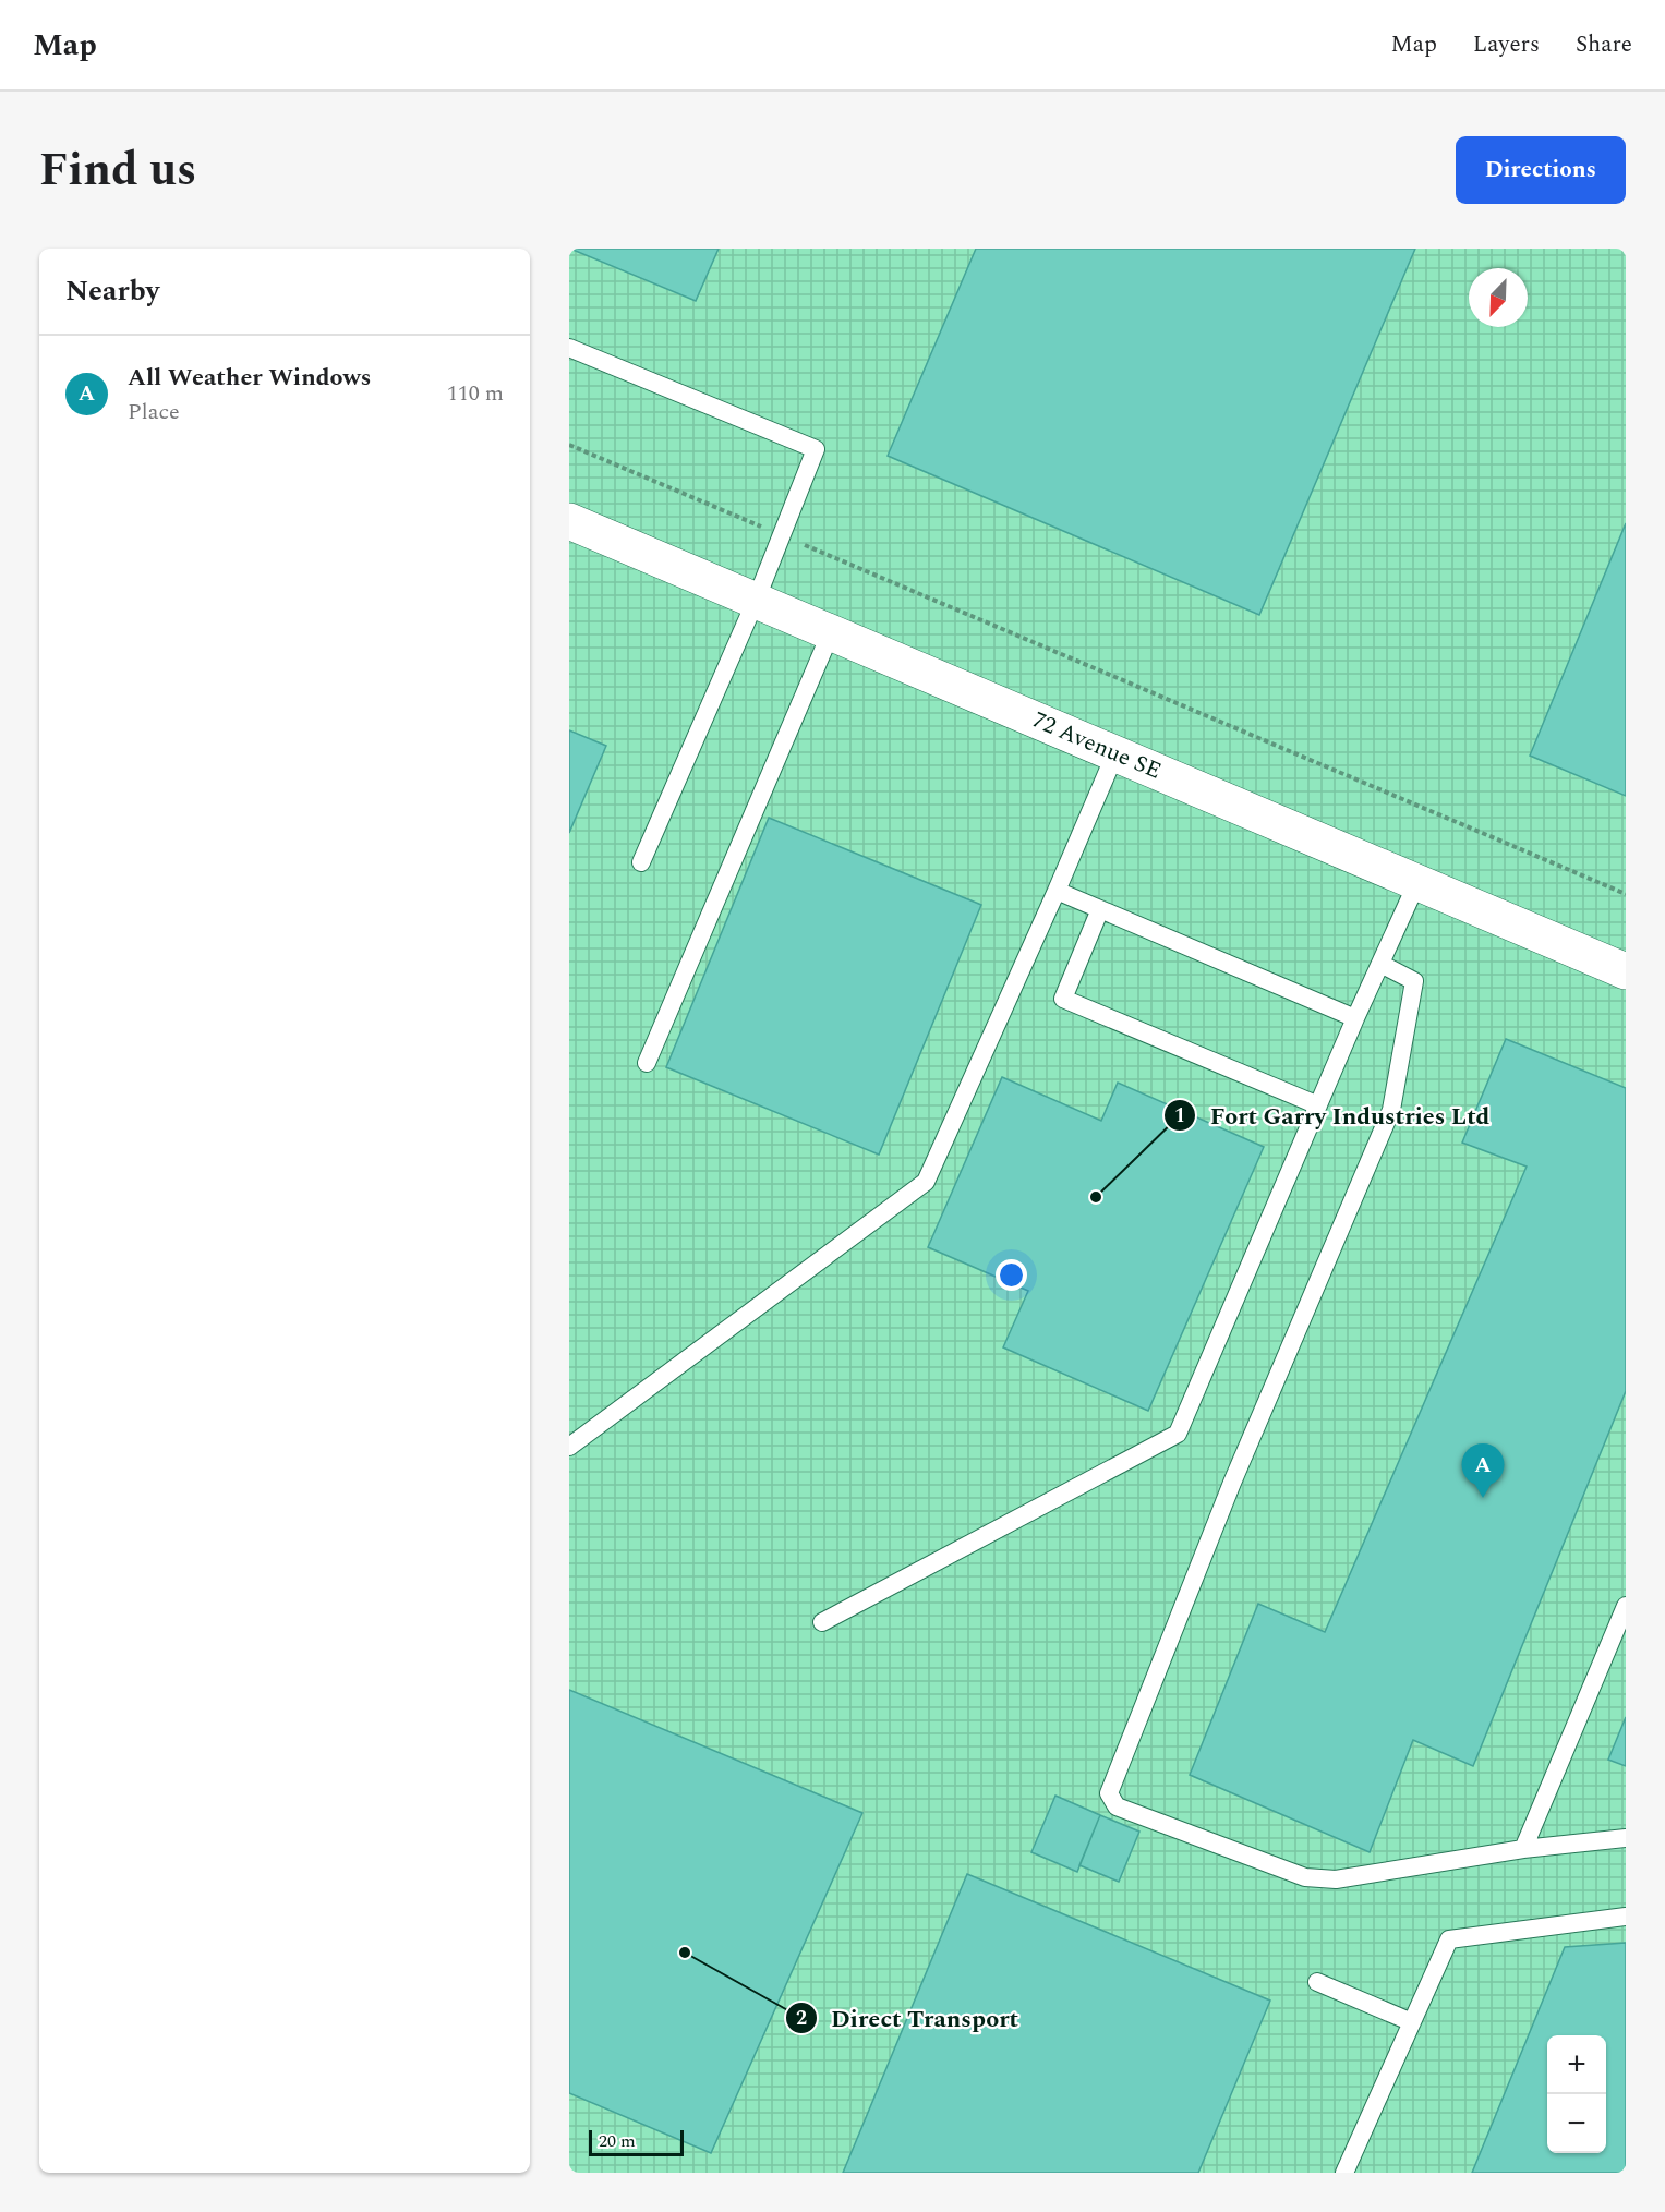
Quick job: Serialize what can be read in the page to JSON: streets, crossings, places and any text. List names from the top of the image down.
{
  "streets": {
    "street": ["72 Avenue SE"]
  },
  "places": ["Fort Garry Industries Ltd", "Direct Transport"],
  "scale_bar": "20 m",
  "north": "bottom left",
  "page": {
    "header": "Map",
    "nav": ["Map", "Layers", "Share"],
    "title": "Find us",
    "buttons": "Directions",
    "heading": "Nearby",
    "list": [
      {
        "mark": "A",
        "name": "All Weather Windows",
        "note": "Place",
        "value": "110 m"
      }
    ],
    "pins": "A",
    "map_buttons": ["+", "−"],
    "scale": "20 m"
  }
}
